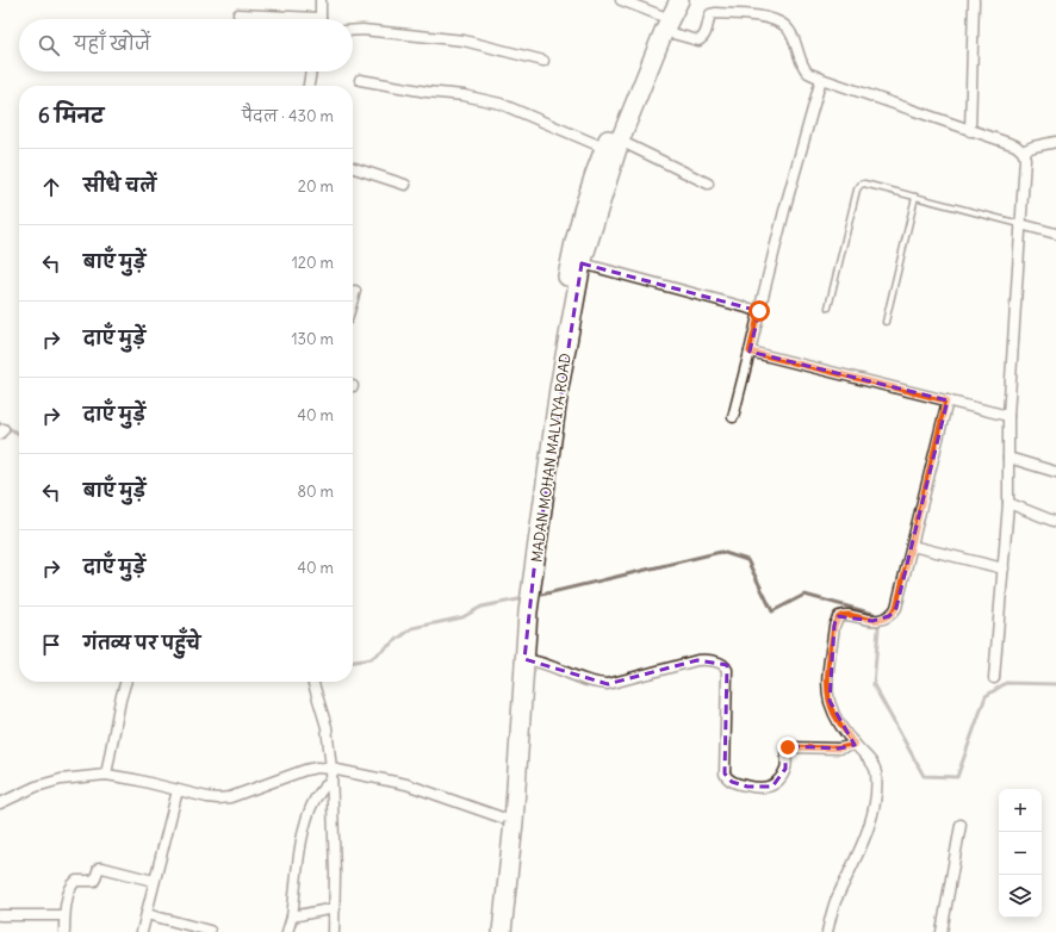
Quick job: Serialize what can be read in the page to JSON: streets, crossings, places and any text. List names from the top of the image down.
{
  "streets": {
    "highway": ["MADAN MOHAN MALVIYA ROAD"]
  },
  "page": {
    "search": "यहाँ खोजें",
    "heading": ["6 मिनट", "पैदल · 430 m"],
    "list": [
      ["सीधे चलें", "20 m"],
      ["बाएँ मुड़ें", "120 m"],
      ["दाएँ मुड़ें", "130 m"],
      ["दाएँ मुड़ें", "40 m"],
      ["बाएँ मुड़ें", "80 m"],
      ["दाएँ मुड़ें", "40 m"],
      "गंतव्य पर पहुँचे"
    ],
    "map_buttons": ["+", "−"]
  }
}
